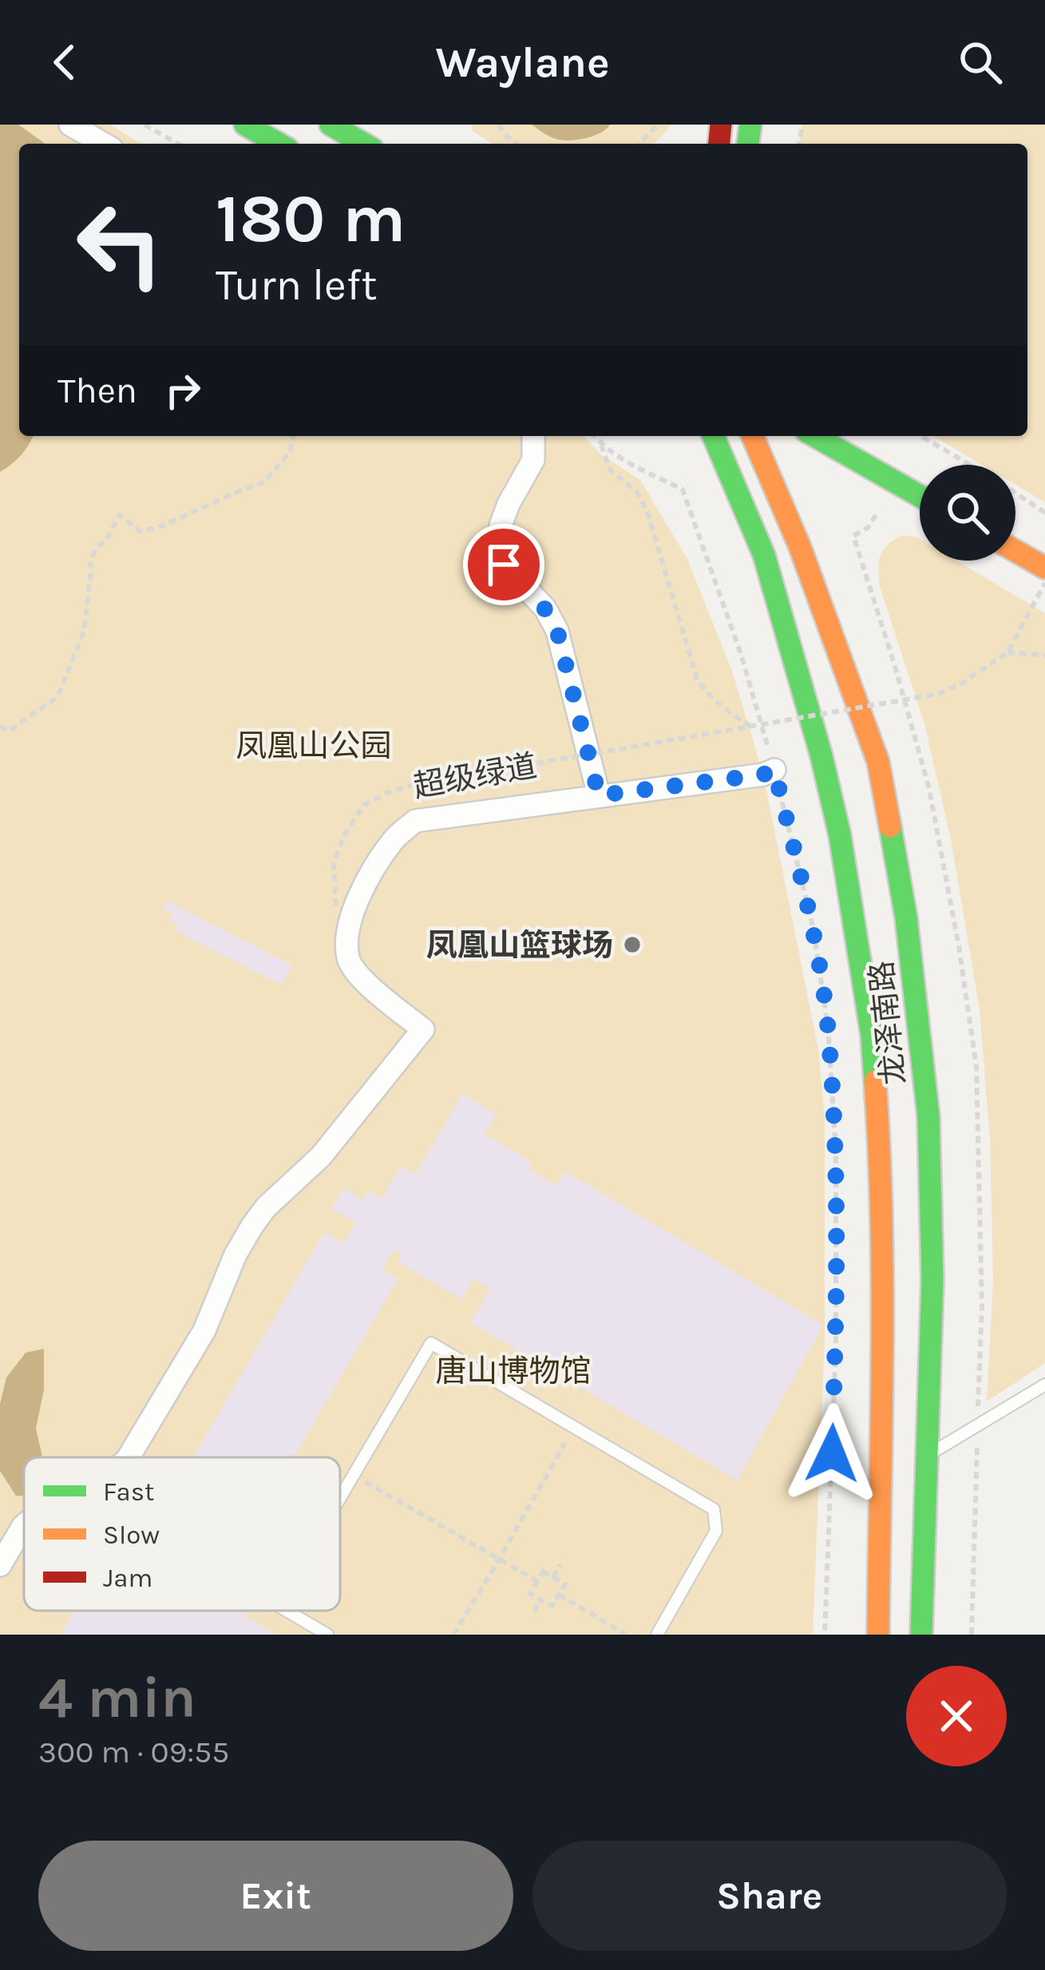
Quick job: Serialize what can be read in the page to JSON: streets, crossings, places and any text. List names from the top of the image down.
{
  "streets": {
    "main road": ["龙泽南路"],
    "path": ["超级绿道"]
  },
  "parks": ["凤凰山公园", "唐山博物馆"],
  "places": ["凤凰山篮球场"],
  "legend": ["Fast", "Slow", "Jam"],
  "page": {
    "header": "Waylane",
    "turn": ["180 m", "Turn left"],
    "then": "Then",
    "heading": ["4 min", "300 m · 09:55"],
    "buttons": ["Exit", "Share"]
  }
}
